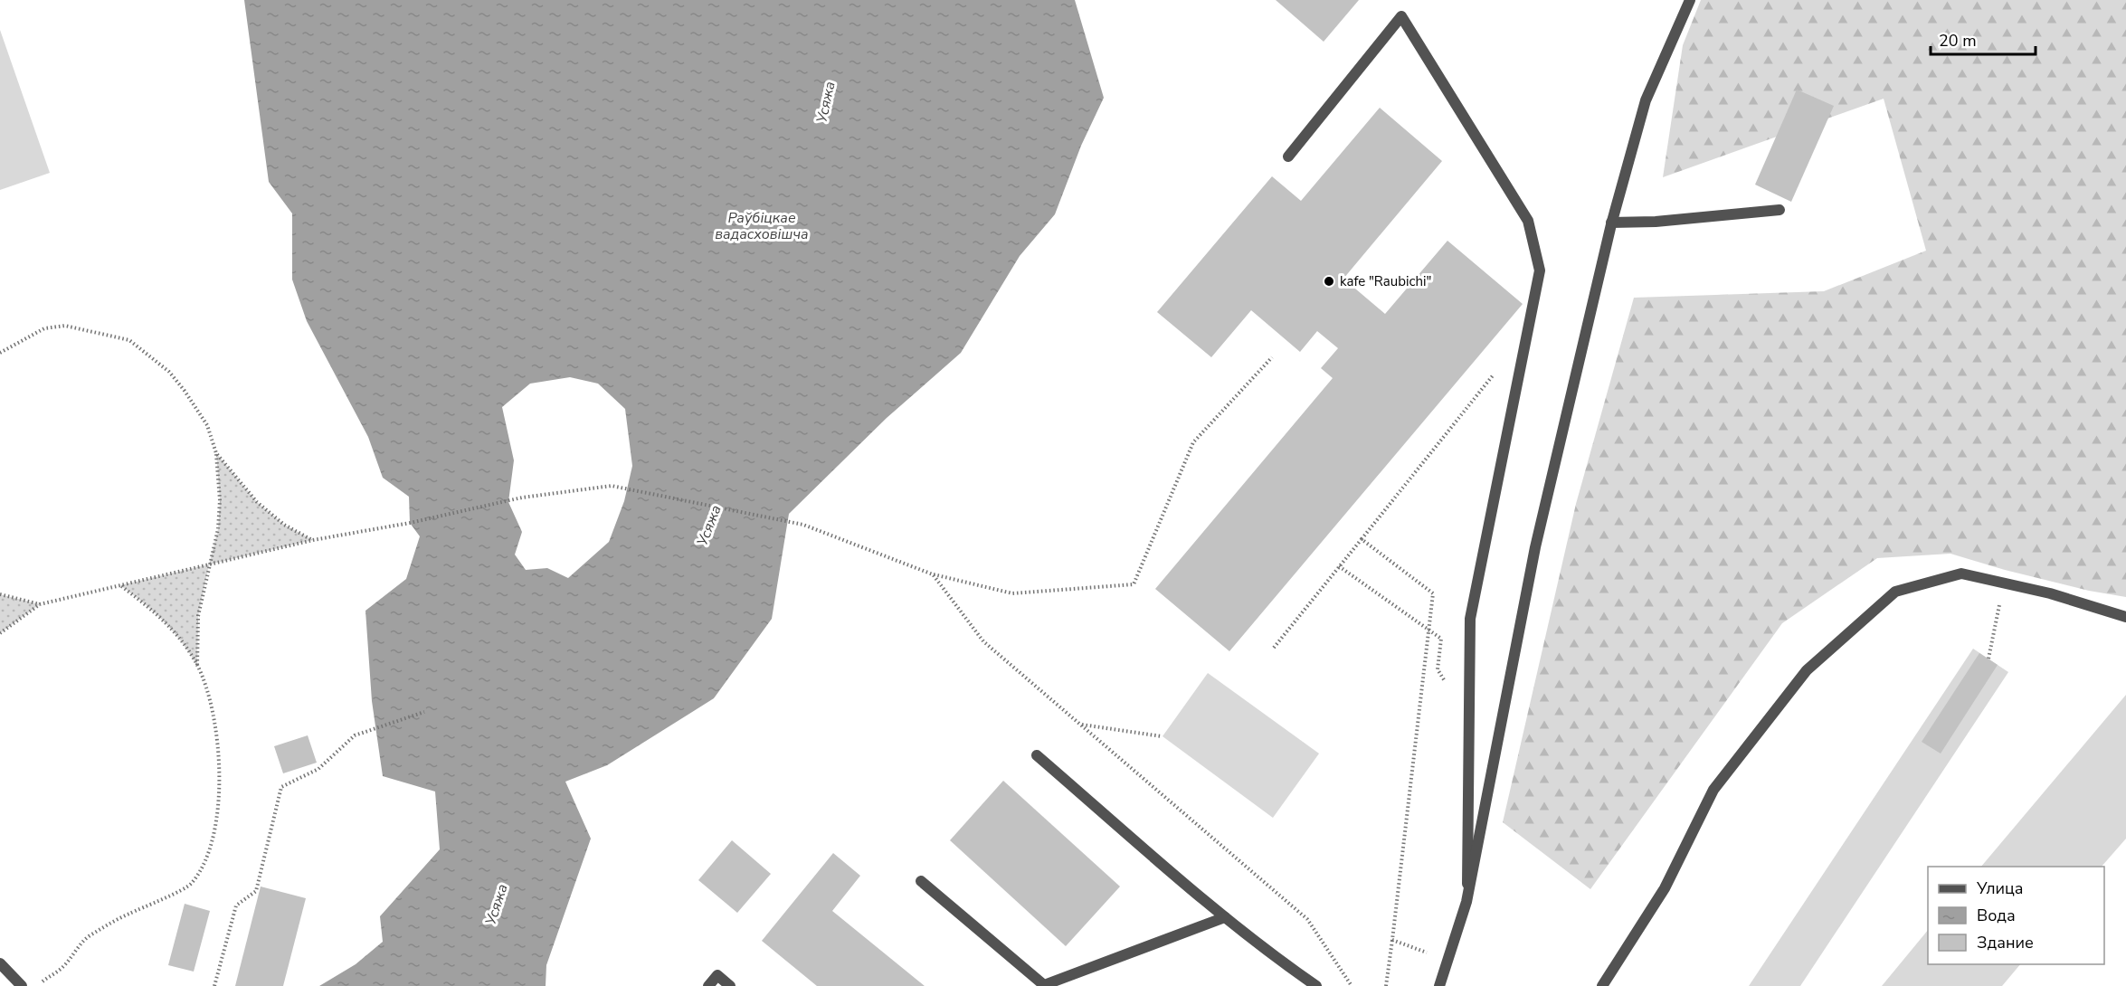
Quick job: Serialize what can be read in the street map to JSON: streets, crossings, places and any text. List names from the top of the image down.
{
  "water": ["Усяжа", "Раўбіцкае вадасховішча"],
  "places": ["kafe \"Raubichi\""],
  "legend": ["Улица", "Вода", "Здание"],
  "scale_bar": "20 m"
}
